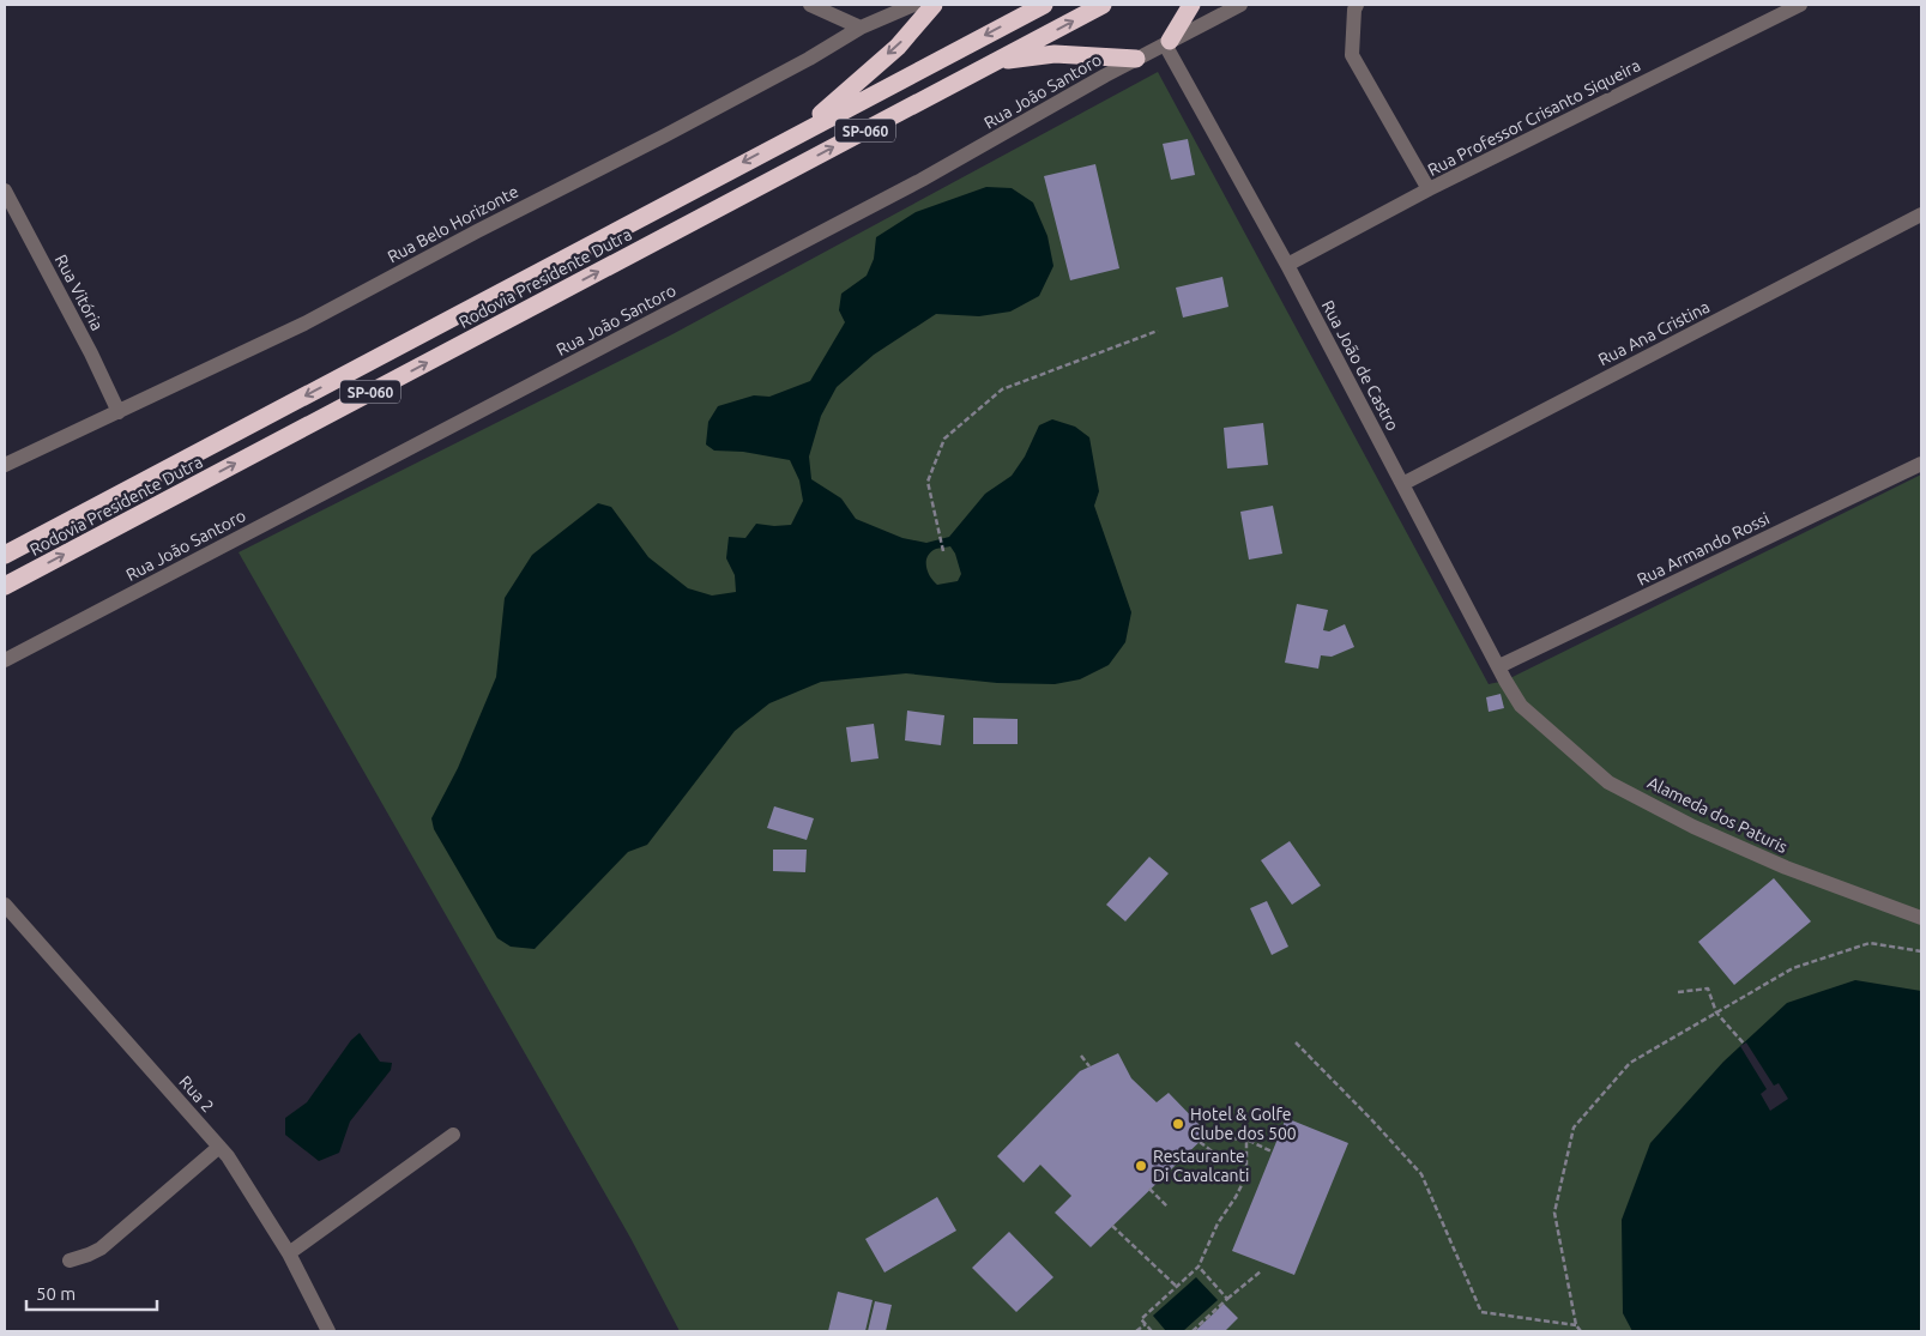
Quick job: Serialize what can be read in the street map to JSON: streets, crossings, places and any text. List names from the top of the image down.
{
  "streets": {
    "highway": ["SP-060", "Rodovia Presidente Dutra"],
    "street": [
      "Rua João Santoro",
      "Rua Professor Crisanto Siqueira",
      "Rua Belo Horizonte",
      "Rua Vitória",
      "Rua Ana Cristina",
      "Rua João de Castro",
      "Rua Armando Rossi",
      "Alameda dos Paturis",
      "Rua 2"
    ]
  },
  "crossings": [
    ["Rua João Santoro", "Rua João de Castro"],
    ["Rua Professor Crisanto Siqueira", "Rua João de Castro"],
    ["Rua Belo Horizonte", "Rua Vitória"],
    ["Rua Ana Cristina", "Rua João de Castro"],
    ["Rua João de Castro", "Rua Armando Rossi"],
    ["Rua João de Castro", "Alameda dos Paturis"]
  ],
  "places": ["Hotel & Golfe Clube dos 500", "Restaurante Di Cavalcanti"],
  "scale_bar": "50 m"
}
